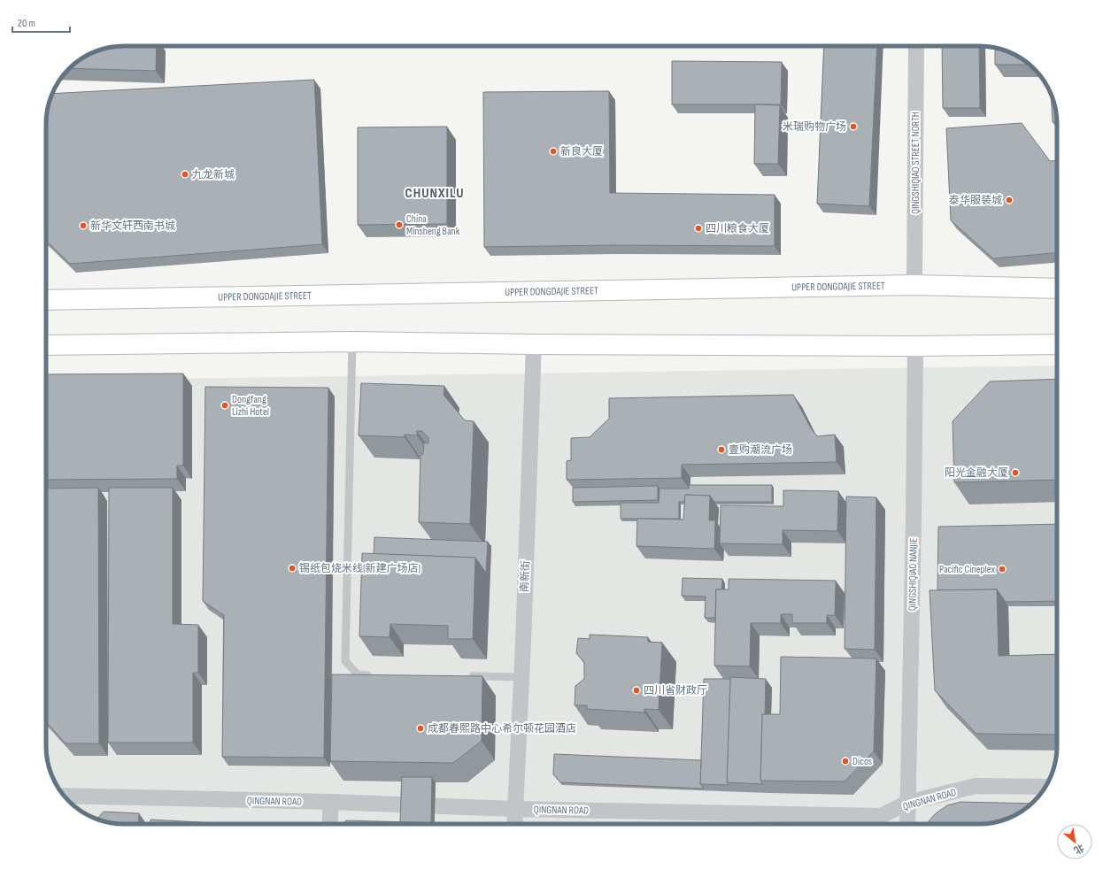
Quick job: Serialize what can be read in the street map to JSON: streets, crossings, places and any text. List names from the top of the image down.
{
  "streets": {
    "main road": ["UPPER DONGDAJIE STREET"],
    "street": [
      "QINGSHIQIAO STREET NORTH",
      "QINGSHIQIAO NANJIE",
      "南新街",
      "QINGNAN ROAD"
    ]
  },
  "crossings": [
    ["QINGSHIQIAO STREET NORTH", "UPPER DONGDAJIE STREET"],
    ["QINGSHIQIAO NANJIE", "QINGNAN ROAD"],
    ["南新街", "QINGNAN ROAD"]
  ],
  "districts": ["CHUNXILU"],
  "places": [
    "米瑞购物广场",
    "新良大厦",
    "九龙新城",
    "泰华服装城",
    "China Minsheng Bank",
    "新华文轩西南书城",
    "四川粮食大厦",
    "Dongfang Lizhi Hotel",
    "壹购潮流广场",
    "阳光金融大厦",
    "锡纸包烧米线(新建广场店)",
    "Pacific Cineplex",
    "四川省财政厅",
    "成都春熙路中心希尔顿花园酒店",
    "Dicos"
  ],
  "scale_bar": "20 m",
  "north": "bottom right"
}
